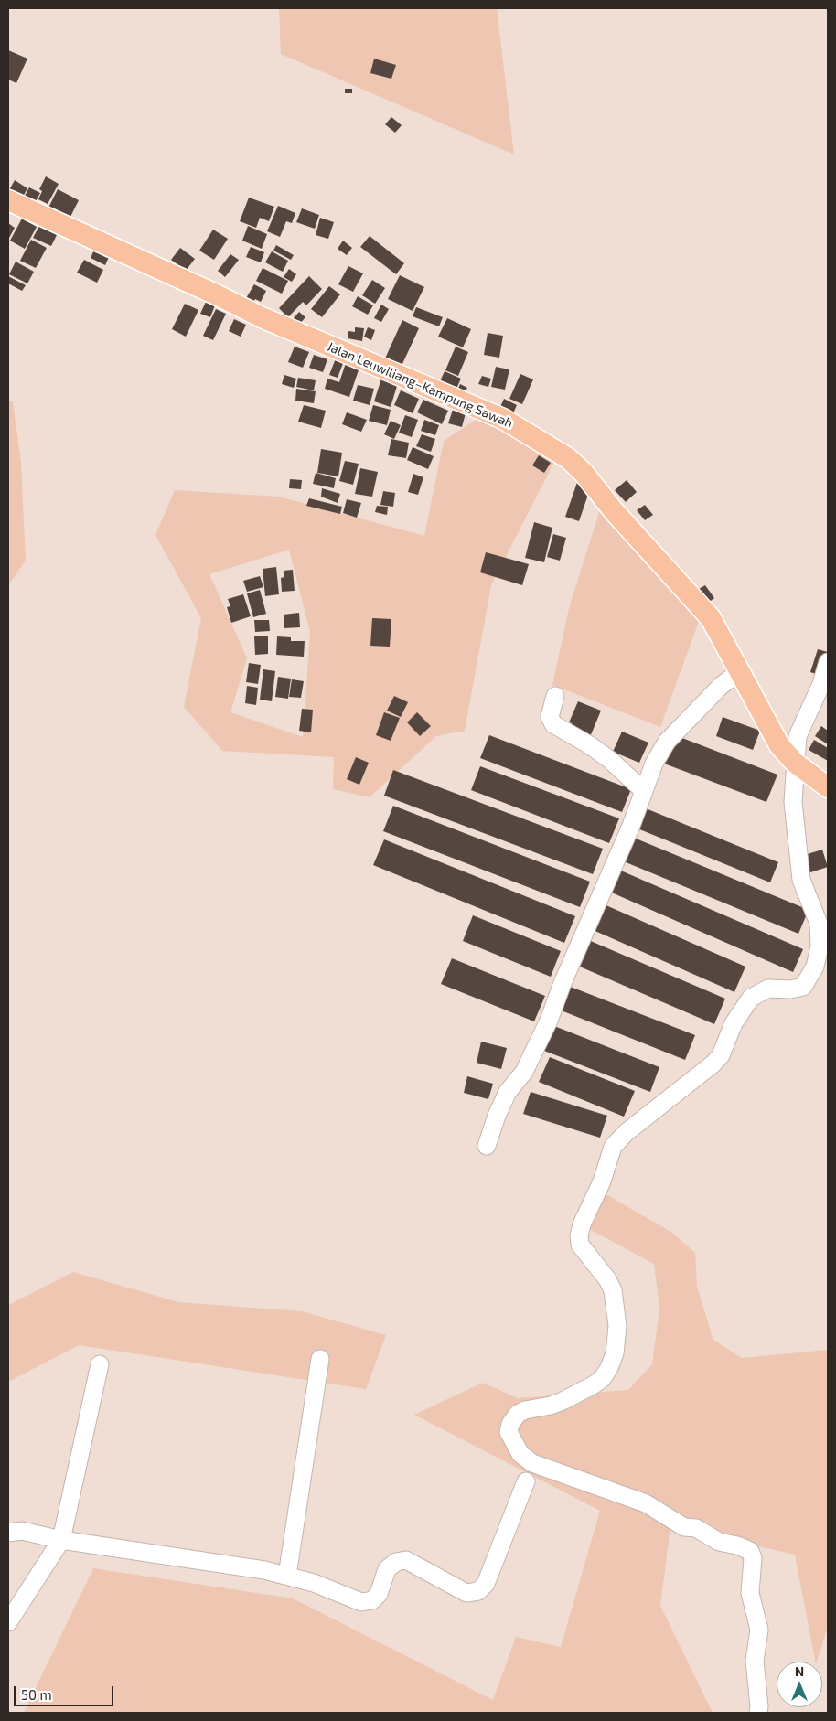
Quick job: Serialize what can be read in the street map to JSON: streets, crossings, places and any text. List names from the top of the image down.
{
  "streets": {
    "main road": ["Jalan Leuwiliang–Kampung Sawah"]
  },
  "scale_bar": "50 m",
  "north": "top"
}
